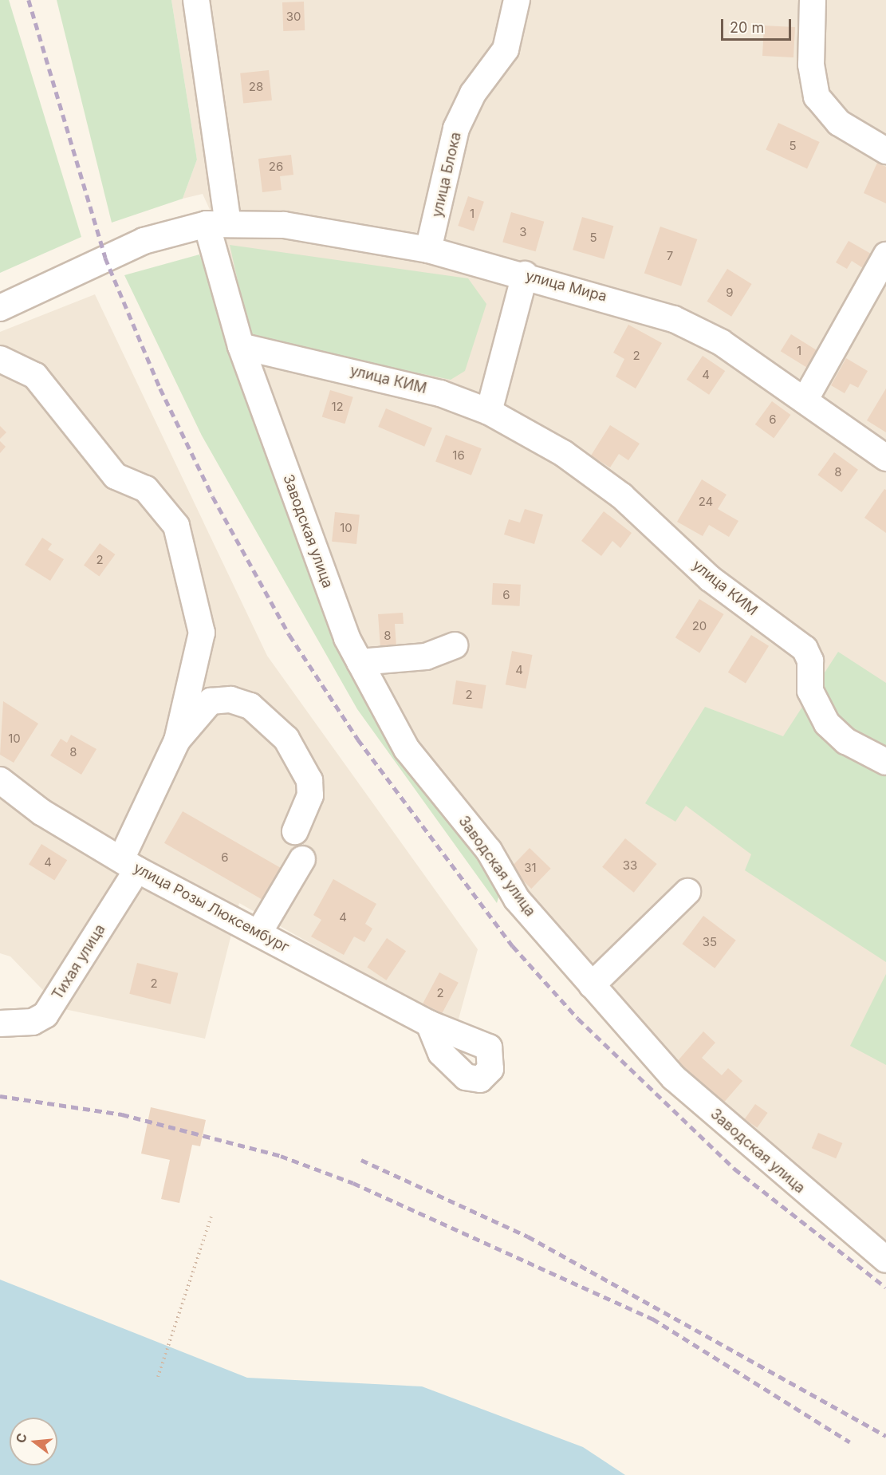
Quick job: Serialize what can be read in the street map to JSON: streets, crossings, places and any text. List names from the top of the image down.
{
  "streets": {
    "street": [
      "улица Блока",
      "улица Мира",
      "улица КИМ",
      "Заводская улица",
      "улица Розы Люксембург",
      "Тихая улица"
    ]
  },
  "crossings": [
    ["улица Блока", "улица Мира"],
    ["улица КИМ", "Заводская улица"],
    ["улица Розы Люксембург", "Тихая улица"]
  ],
  "house_numbers": [
    "30",
    "28",
    "5",
    "26",
    "1",
    "3",
    "5",
    "7",
    "9",
    "1",
    "2",
    "4",
    "12",
    "6",
    "16",
    "8",
    "24",
    "10",
    "2",
    "6",
    "20",
    "8",
    "4",
    "2",
    "10",
    "8",
    "6",
    "4",
    "33",
    "31",
    "4",
    "35",
    "2",
    "2"
  ],
  "scale_bar": "20 m",
  "north": "left"
}
